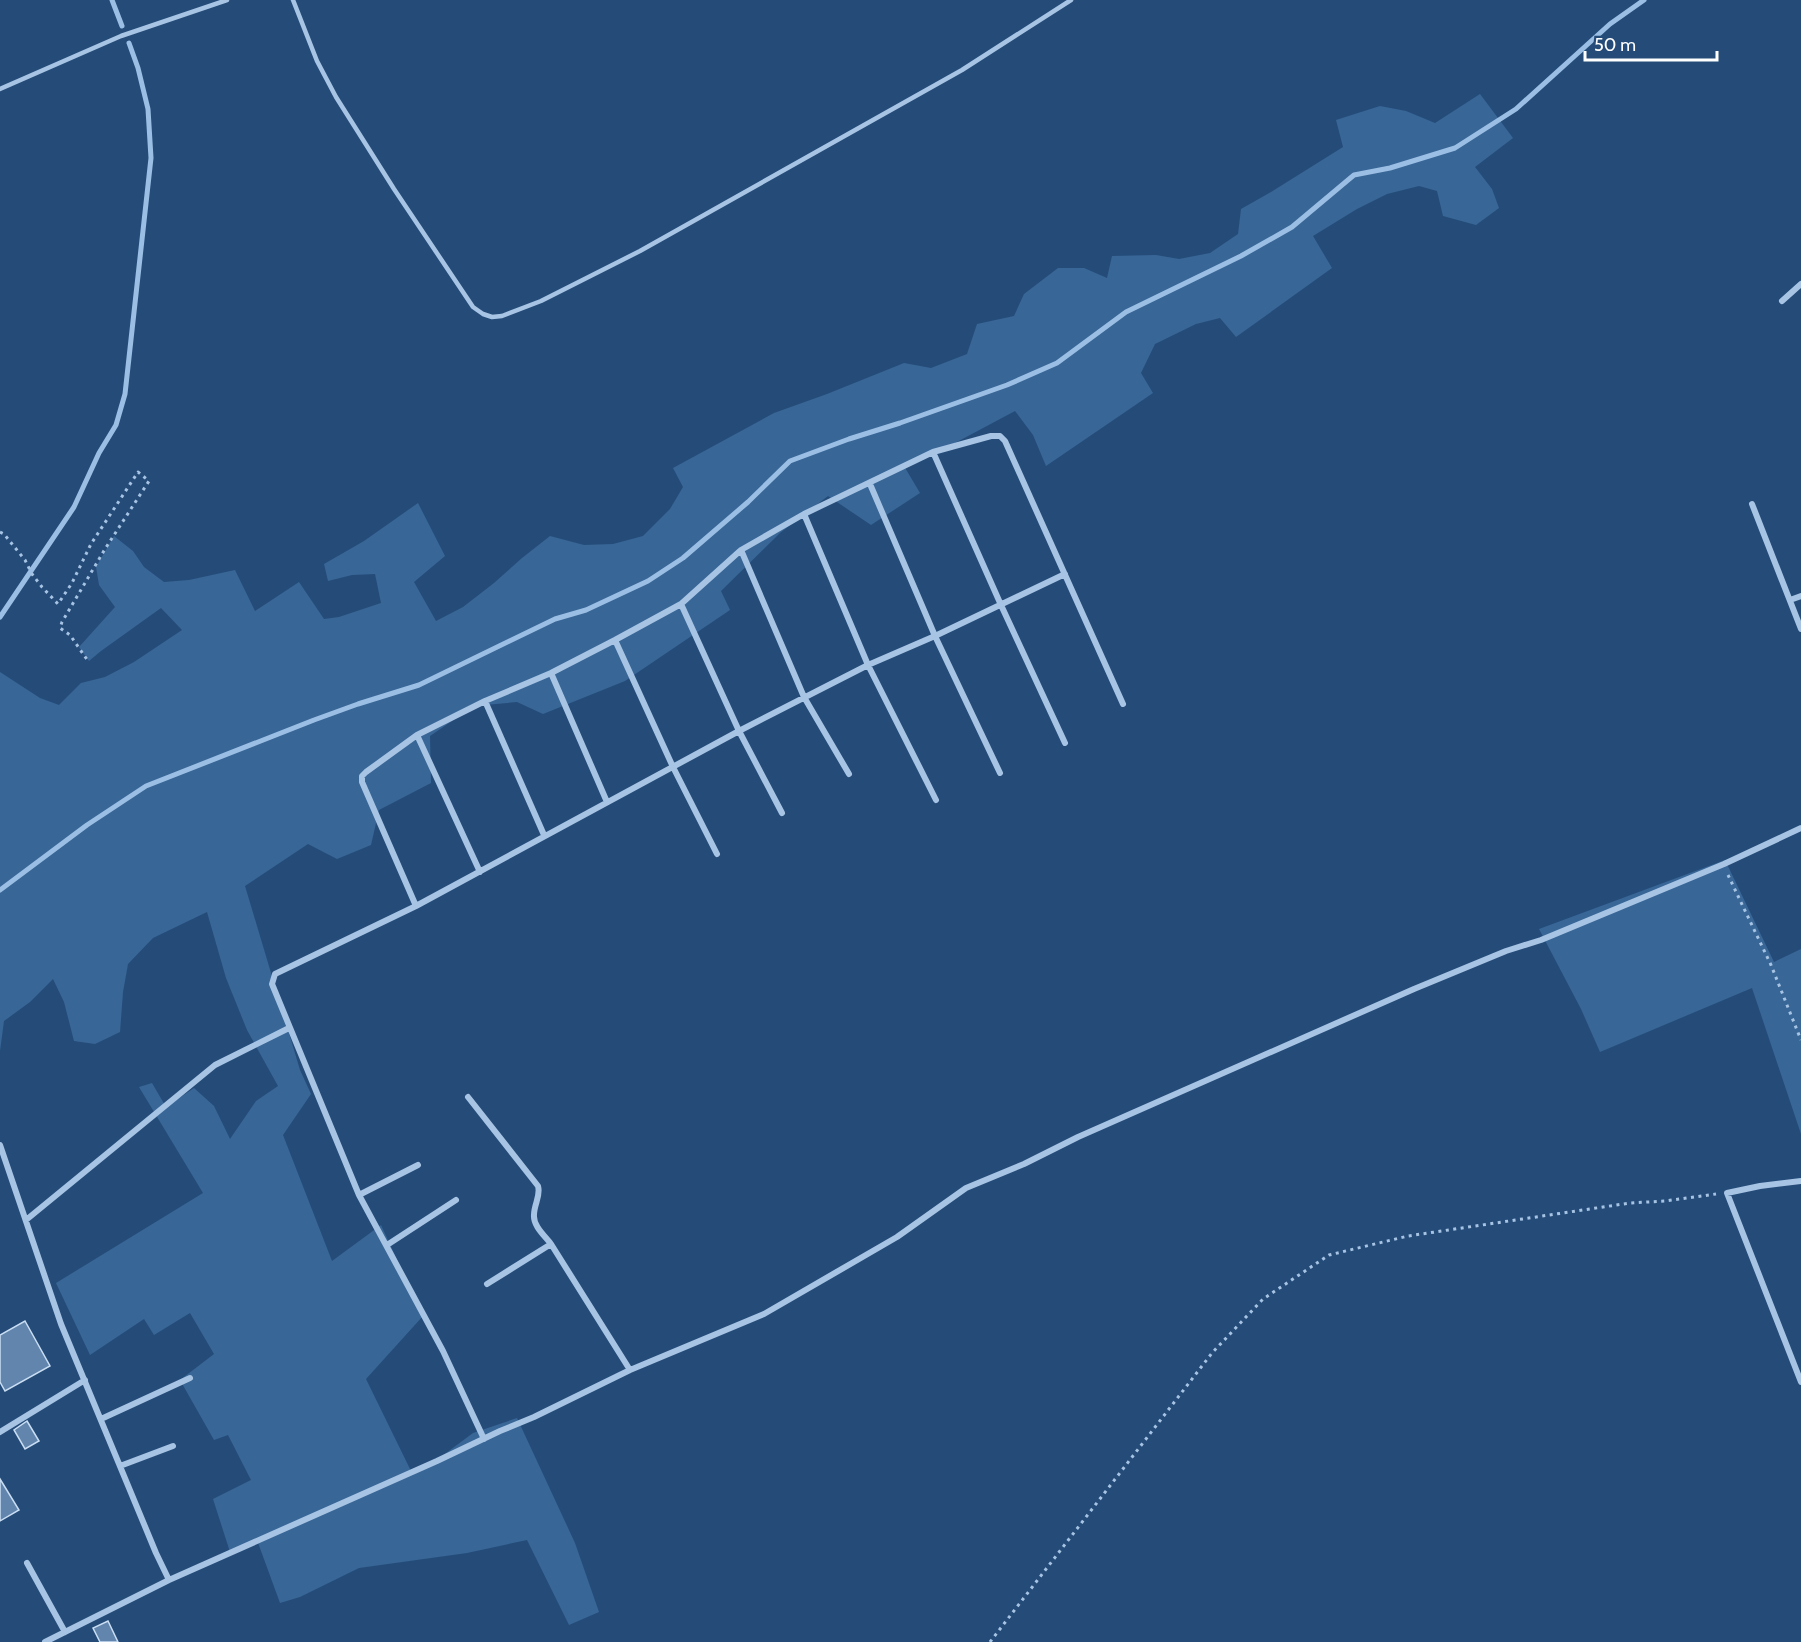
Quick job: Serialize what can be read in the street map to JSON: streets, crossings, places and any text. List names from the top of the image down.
{
  "scale_bar": "50 m"
}
